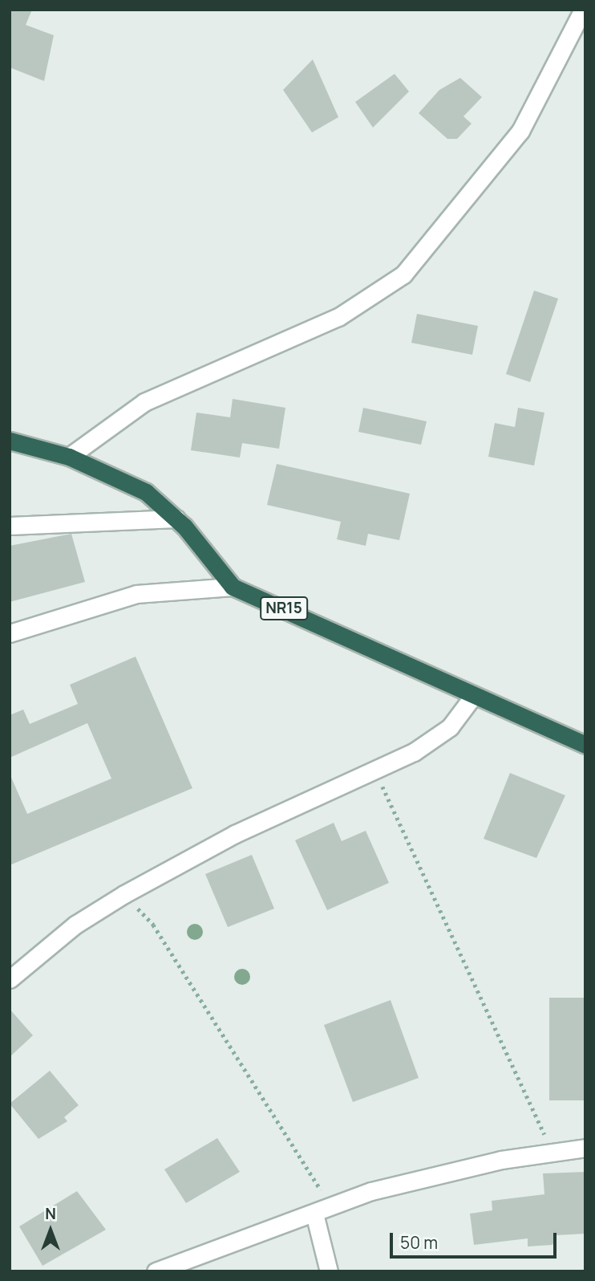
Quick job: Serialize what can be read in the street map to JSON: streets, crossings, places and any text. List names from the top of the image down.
{
  "streets": {
    "highway": ["NR15"]
  },
  "scale_bar": "50 m",
  "north": "top"
}
